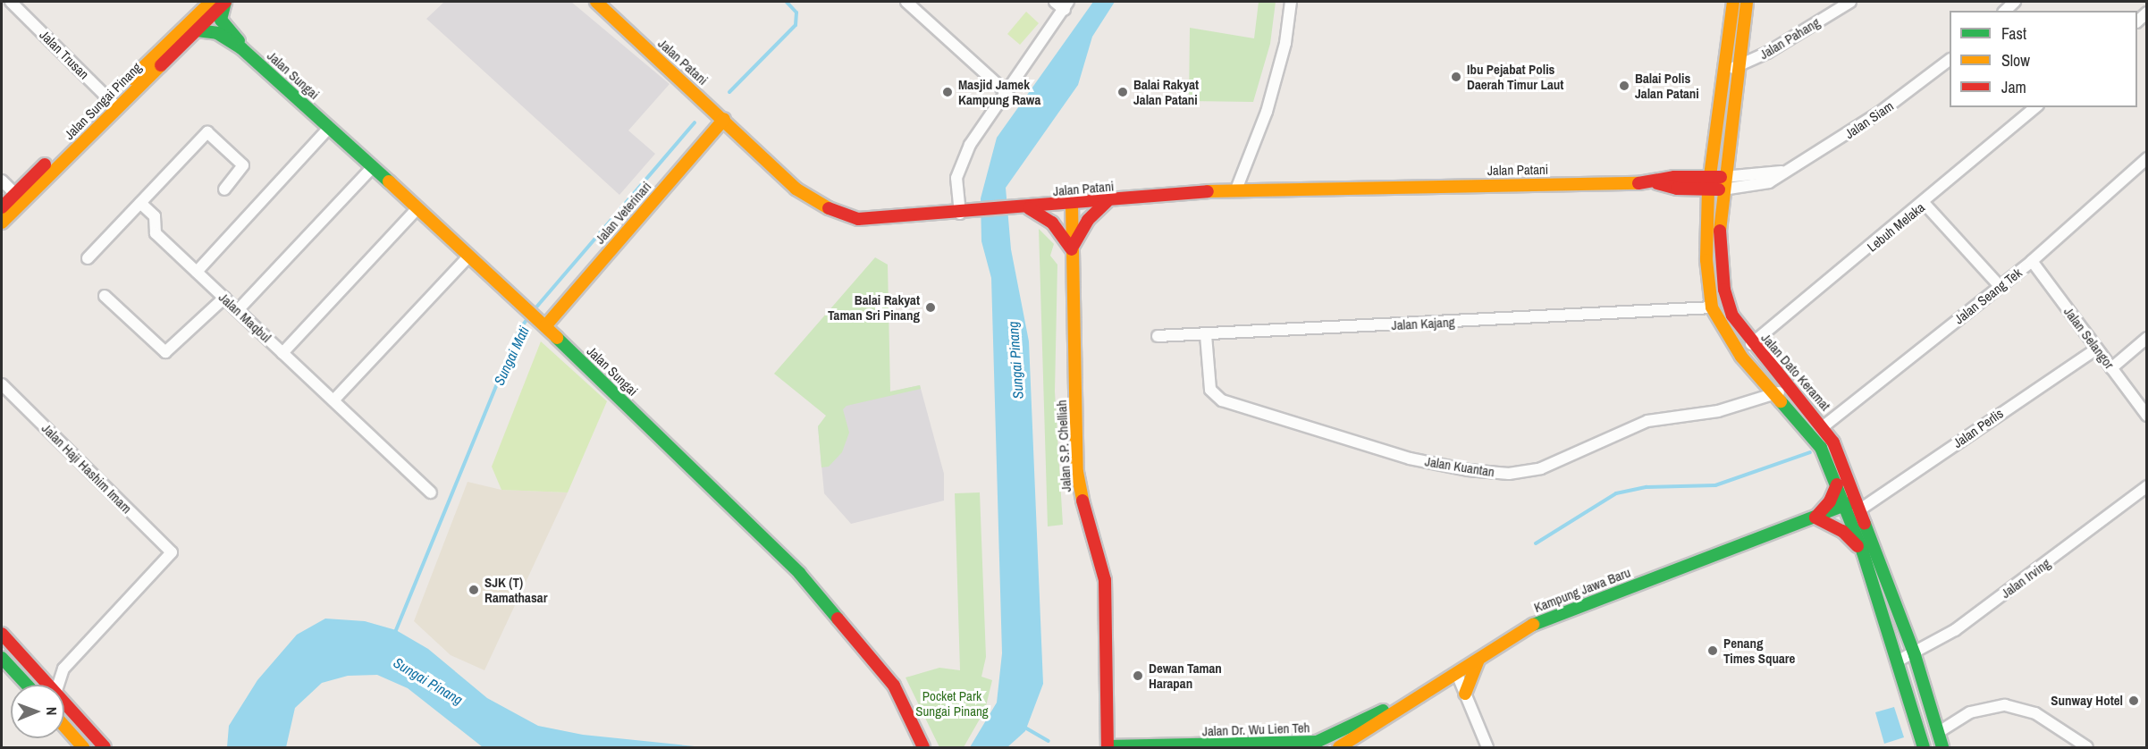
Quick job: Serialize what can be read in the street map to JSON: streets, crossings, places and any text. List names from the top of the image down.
{
  "streets": {
    "main road": [
      "Jalan Patani",
      "Jalan Sungai",
      "Jalan Sungai Pinang",
      "Jalan Veterinari",
      "Jalan Dato Keramat",
      "Jalan S.P. Chelliah",
      "Kampung Jawa Baru",
      "Jalan Dr. Wu Lien Teh"
    ],
    "street": [
      "Jalan Pahang",
      "Jalan Trusan",
      "Jalan Siam",
      "Lebuh Melaka",
      "Jalan Seang Tek",
      "Jalan Maqbul",
      "Jalan Kajang",
      "Jalan Selangor",
      "Jalan Perlis",
      "Jalan Kuantan",
      "Jalan Haji Hashim Imam",
      "Jalan Irving"
    ]
  },
  "crossings": [
    ["Jalan Pahang", "Jalan Dato Keramat"],
    ["Jalan Trusan", "Jalan Sungai Pinang"],
    ["Jalan Patani", "Jalan Siam"],
    ["Jalan Patani", "Jalan Veterinari"],
    ["Jalan Patani", "Jalan Dato Keramat"],
    ["Jalan Patani", "Jalan S.P. Chelliah"],
    ["Jalan Sungai", "Jalan Sungai Pinang"],
    ["Jalan Sungai", "Jalan Veterinari"],
    ["Jalan Siam", "Jalan Dato Keramat"],
    ["Lebuh Melaka", "Jalan Dato Keramat"],
    ["Jalan Seang Tek", "Jalan Selangor"],
    ["Jalan Seang Tek", "Jalan Dato Keramat"],
    ["Jalan Kajang", "Jalan Dato Keramat"],
    ["Jalan Kajang", "Jalan Kuantan"],
    ["Jalan Selangor", "Jalan Perlis"],
    ["Jalan Dato Keramat", "Jalan Perlis"],
    ["Jalan Dato Keramat", "Jalan Kuantan"],
    ["Jalan Dato Keramat", "Jalan Irving"],
    ["Jalan Dato Keramat", "Kampung Jawa Baru"],
    ["Jalan Perlis", "Kampung Jawa Baru"],
    ["Jalan S.P. Chelliah", "Jalan Dr. Wu Lien Teh"],
    ["Kampung Jawa Baru", "Jalan Dr. Wu Lien Teh"]
  ],
  "water": ["Sungai Mati", "Sungai Pinang"],
  "parks": ["Pocket Park Sungai Pinang"],
  "places": [
    "Ibu Pejabat Polis Daerah Timur Laut",
    "Balai Polis Jalan Patani",
    "Masjid Jamek Kampung Rawa",
    "Balai Rakyat Jalan Patani",
    "Balai Rakyat Taman Sri Pinang",
    "SJK (T) Ramathasar",
    "Penang Times Square",
    "Dewan Taman Harapan",
    "Sunway Hotel"
  ],
  "legend": ["Fast", "Slow", "Jam"],
  "north": "right"
}
